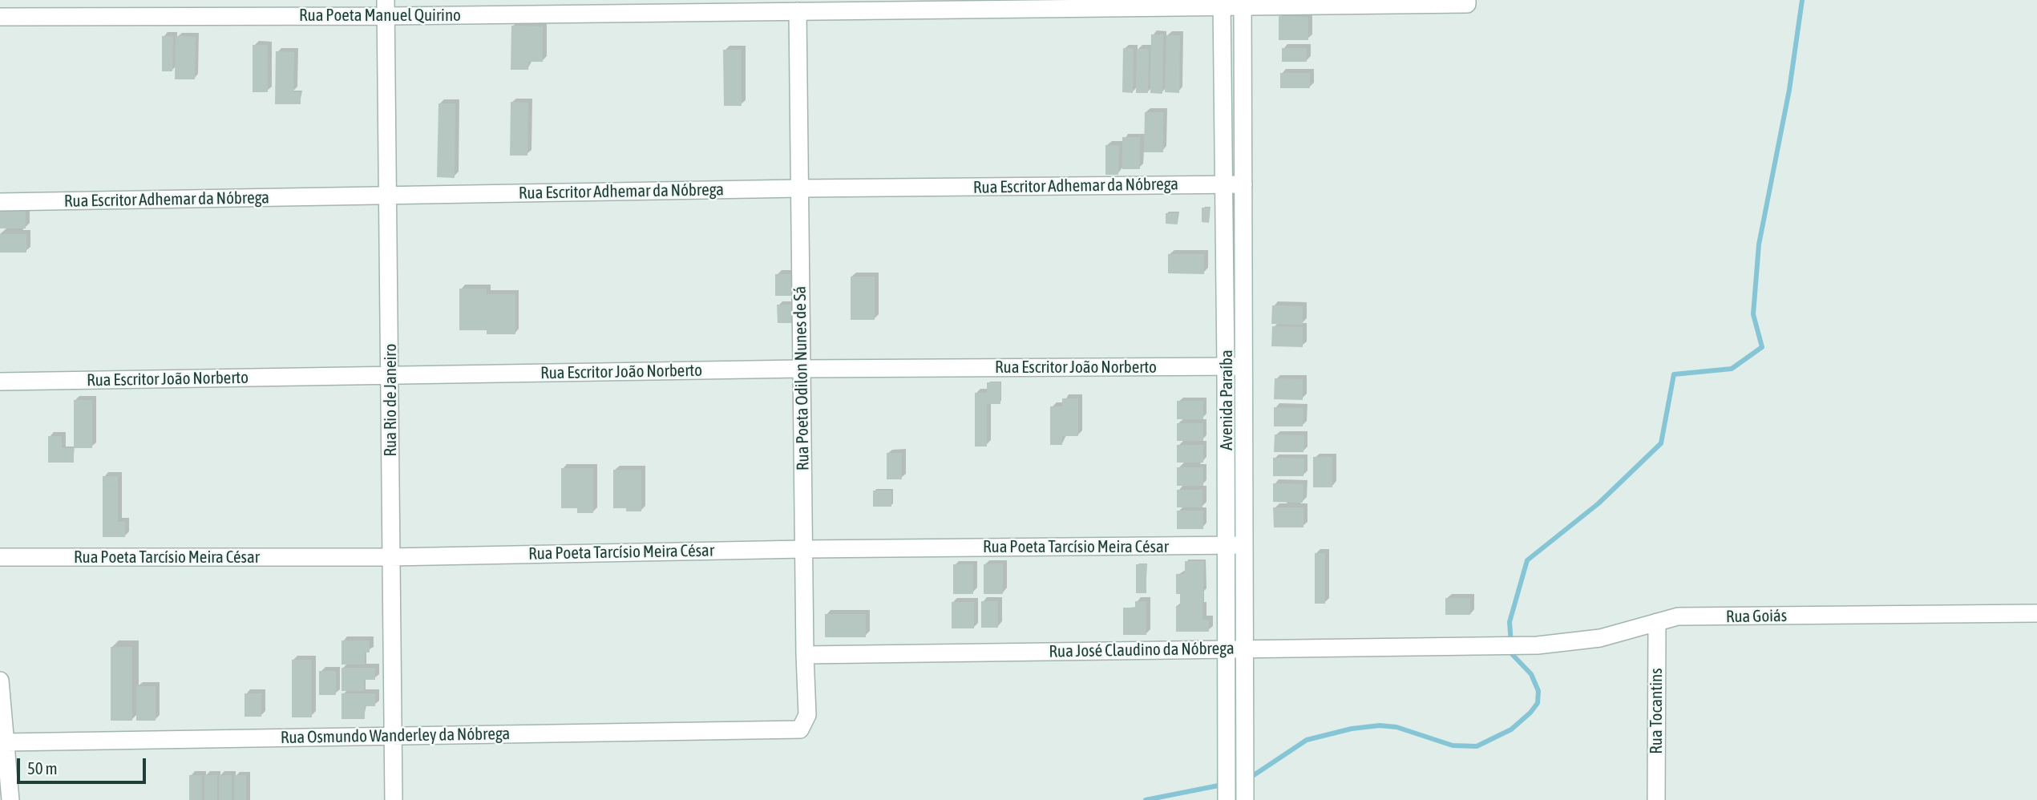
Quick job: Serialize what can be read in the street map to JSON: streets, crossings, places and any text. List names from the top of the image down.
{
  "streets": {
    "street": [
      "Rua Poeta Manuel Quirino",
      "Rua Escritor Adhemar da Nóbrega",
      "Rua Escritor João Norberto",
      "Rua Poeta Odilon Nunes de Sá",
      "Rua Rio de Janeiro",
      "Avenida Paraíba",
      "Rua Poeta Tarcísio Meira César",
      "Rua Goiás",
      "Rua José Claudino da Nóbrega",
      "Rua Tocantins",
      "Rua Osmundo Wanderley da Nóbrega"
    ]
  },
  "crossings": [
    ["Rua Poeta Manuel Quirino", "Rua Poeta Odilon Nunes de Sá"],
    ["Rua Poeta Manuel Quirino", "Rua Rio de Janeiro"],
    ["Rua Poeta Manuel Quirino", "Avenida Paraíba"],
    ["Rua Escritor Adhemar da Nóbrega", "Rua Poeta Odilon Nunes de Sá"],
    ["Rua Escritor Adhemar da Nóbrega", "Rua Rio de Janeiro"],
    ["Rua Escritor Adhemar da Nóbrega", "Avenida Paraíba"],
    ["Rua Escritor João Norberto", "Rua Poeta Odilon Nunes de Sá"],
    ["Rua Escritor João Norberto", "Rua Rio de Janeiro"],
    ["Rua Escritor João Norberto", "Avenida Paraíba"],
    ["Rua Poeta Odilon Nunes de Sá", "Rua Poeta Tarcísio Meira César"],
    ["Rua Poeta Odilon Nunes de Sá", "Rua José Claudino da Nóbrega"],
    ["Rua Poeta Odilon Nunes de Sá", "Rua Osmundo Wanderley da Nóbrega"],
    ["Rua Rio de Janeiro", "Rua Poeta Tarcísio Meira César"],
    ["Rua Rio de Janeiro", "Rua Osmundo Wanderley da Nóbrega"],
    ["Avenida Paraíba", "Rua Poeta Tarcísio Meira César"],
    ["Avenida Paraíba", "Rua José Claudino da Nóbrega"],
    ["Rua Goiás", "Rua José Claudino da Nóbrega"],
    ["Rua Goiás", "Rua Tocantins"]
  ],
  "scale_bar": "50 m"
}
